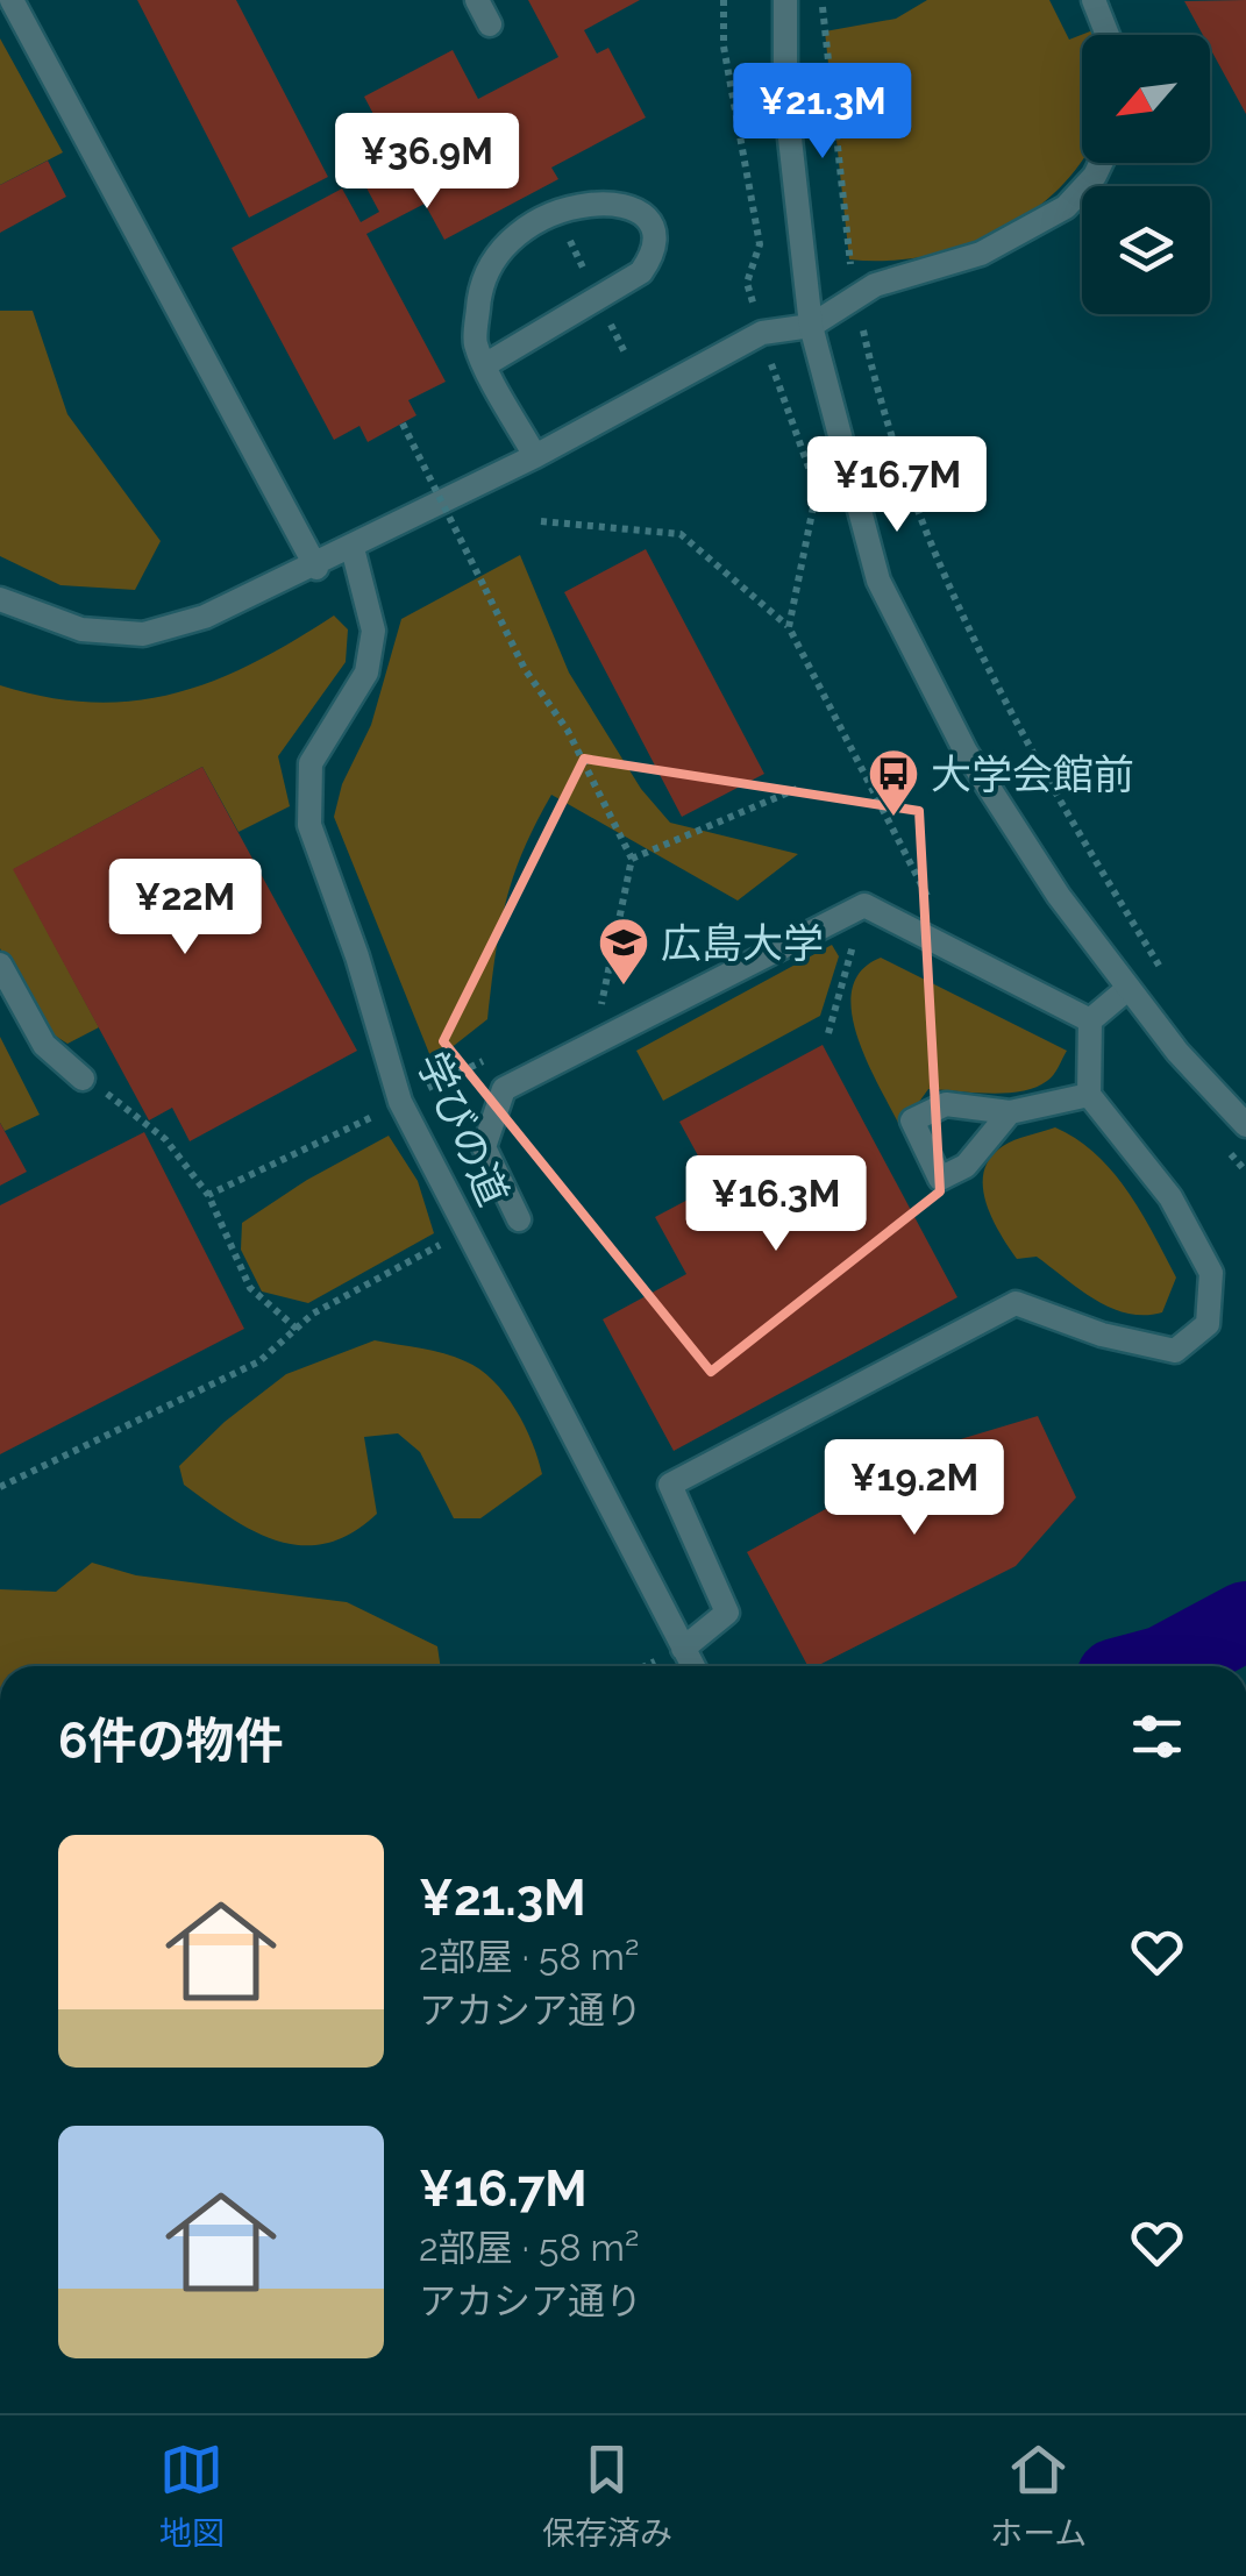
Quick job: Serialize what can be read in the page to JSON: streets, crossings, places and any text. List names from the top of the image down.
{
  "streets": {
    "street": ["学びの道"]
  },
  "places": {
    "bus stop": ["大学会館前"],
    "school or university": ["広島大学"]
  },
  "north": "bottom left",
  "page": {
    "price": [
      "¥21.3M",
      "¥36.9M",
      "¥16.7M",
      "¥22M",
      "¥16.3M",
      "¥19.2M"
    ],
    "heading": "6件の物件",
    "list": [
      {
        "name": "¥21.3M",
        "note": "2部屋 · 58 m² · アカシア通り"
      },
      {
        "name": "¥16.7M",
        "note": "2部屋 · 58 m² · アカシア通り"
      }
    ],
    "tabs": ["地図", "保存済み", "ホーム"]
  }
}
